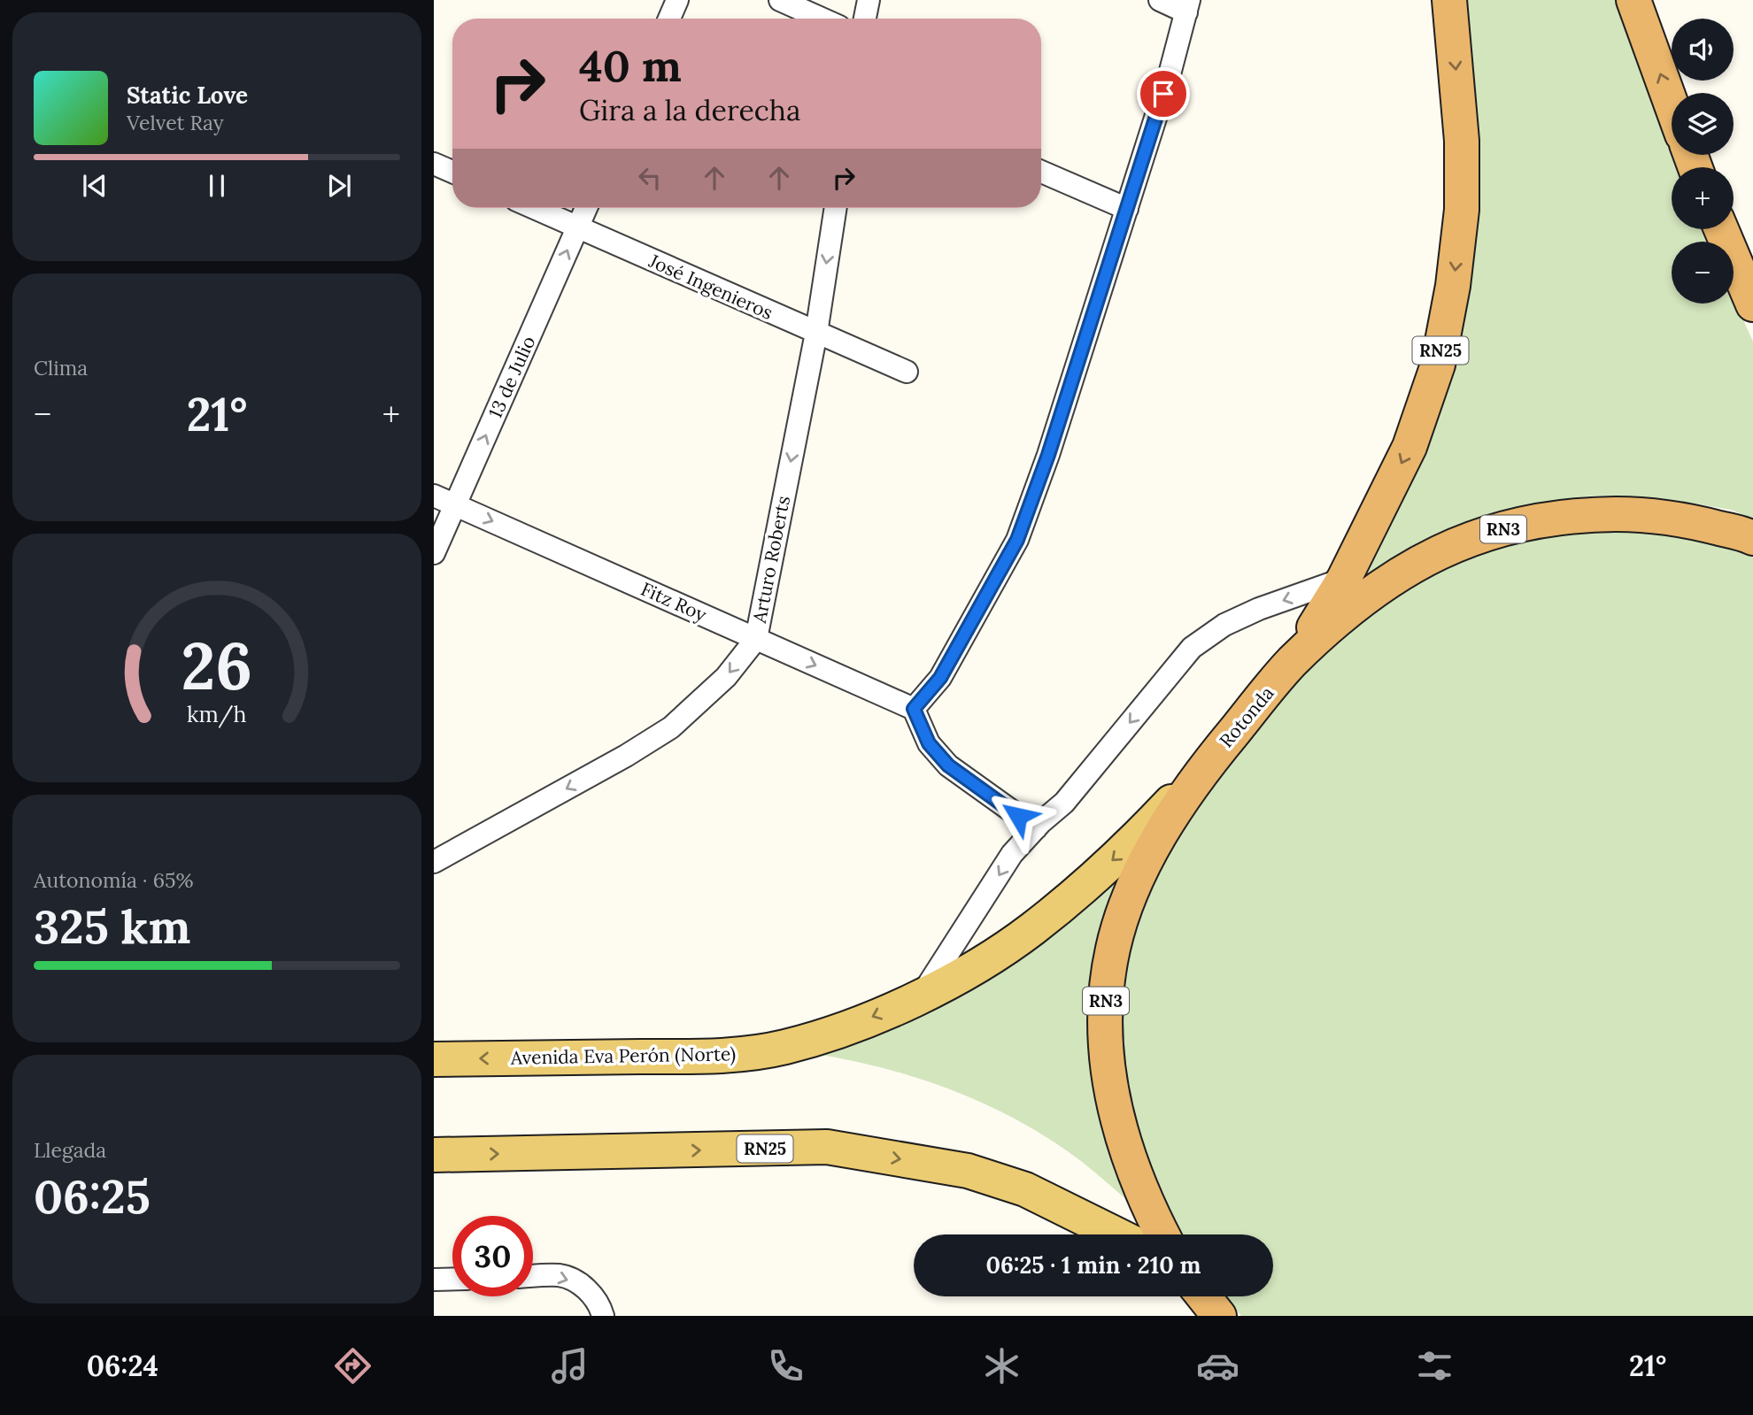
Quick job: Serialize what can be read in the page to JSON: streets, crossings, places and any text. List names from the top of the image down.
{
  "streets": {
    "highway": ["RN25", "RN3", "Rotonda"],
    "main road": ["Avenida Eva Perón (Norte)"],
    "street": [
      "José Ingenieros",
      "13 de Julio",
      "Arturo Roberts",
      "Fitz Roy"
    ]
  },
  "crossings": [
    ["José Ingenieros", "13 de Julio"],
    ["José Ingenieros", "Arturo Roberts"],
    ["RN25", "Rotonda"],
    ["13 de Julio", "Fitz Roy"],
    ["Arturo Roberts", "Fitz Roy"],
    ["Rotonda", "Avenida Eva Perón (Norte)"]
  ],
  "one_way": [
    "13 de Julio",
    "Arturo Roberts",
    "Fitz Roy",
    "Avenida Eva Perón (Norte)"
  ],
  "page": {
    "map_buttons": ["+", "−"],
    "turn": ["40 m", "Gira a la derecha"],
    "song": ["Static Love", "Velvet Ray"],
    "tile": [
      "Clima",
      ["Autonomía · 65%", "325 km"],
      ["Llegada", "06:25"]
    ],
    "heat": ["−", "21°", "+"],
    "limit": "30",
    "trip": "06:25 · 1 min · 210 m",
    "tabs": ["06:24", "21°"],
    "gauge": ["26", "km/h"]
  }
}
